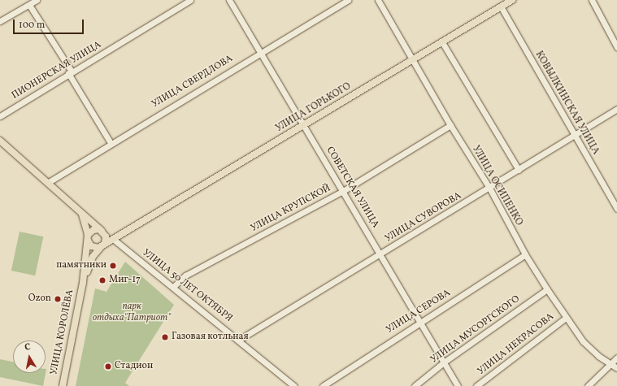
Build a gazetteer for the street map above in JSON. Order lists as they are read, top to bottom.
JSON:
{
  "streets": {
    "main road": ["УЛИЦА ГОРЬКОГО", "УЛИЦА КОРОЛЁВА"],
    "street": [
      "ПИОНЕРСКАЯ УЛИЦА",
      "УЛИЦА СВЕРДЛОВА",
      "КОВЫЛКИНСКАЯ УЛИЦА",
      "УЛИЦА ОСИПЕНКО",
      "СОВЕТСКАЯ УЛИЦА",
      "УЛИЦА КРУПСКОЙ",
      "УЛИЦА СУВОРОВА",
      "УЛИЦА 50 ЛЕТ ОКТЯБРЯ",
      "УЛИЦА СЕРОВА",
      "УЛИЦА МУСОРГСКОГО",
      "УЛИЦА НЕКРАСОВА"
    ]
  },
  "crossings": [
    ["УЛИЦА СВЕРДЛОВА", "СОВЕТСКАЯ УЛИЦА"],
    ["КОВЫЛКИНСКАЯ УЛИЦА", "УЛИЦА ГОРЬКОГО"],
    ["КОВЫЛКИНСКАЯ УЛИЦА", "УЛИЦА СУВОРОВА"],
    ["УЛИЦА ГОРЬКОГО", "УЛИЦА ОСИПЕНКО"],
    ["УЛИЦА ГОРЬКОГО", "СОВЕТСКАЯ УЛИЦА"],
    ["УЛИЦА ГОРЬКОГО", "УЛИЦА 50 ЛЕТ ОКТЯБРЯ"],
    ["УЛИЦА ГОРЬКОГО", "УЛИЦА КОРОЛЁВА"],
    ["УЛИЦА ОСИПЕНКО", "УЛИЦА КРУПСКОЙ"],
    ["УЛИЦА ОСИПЕНКО", "УЛИЦА СУВОРОВА"],
    ["УЛИЦА ОСИПЕНКО", "УЛИЦА СЕРОВА"],
    ["УЛИЦА ОСИПЕНКО", "УЛИЦА МУСОРГСКОГО"],
    ["УЛИЦА ОСИПЕНКО", "УЛИЦА НЕКРАСОВА"],
    ["СОВЕТСКАЯ УЛИЦА", "УЛИЦА КРУПСКОЙ"],
    ["СОВЕТСКАЯ УЛИЦА", "УЛИЦА СУВОРОВА"],
    ["СОВЕТСКАЯ УЛИЦА", "УЛИЦА СЕРОВА"],
    ["СОВЕТСКАЯ УЛИЦА", "УЛИЦА МУСОРГСКОГО"],
    ["УЛИЦА КРУПСКОЙ", "УЛИЦА 50 ЛЕТ ОКТЯБРЯ"],
    ["УЛИЦА СУВОРОВА", "УЛИЦА 50 ЛЕТ ОКТЯБРЯ"]
  ],
  "parks": ["парк отдыха\"Патриот\""],
  "places": [
    "памятники",
    "Миг-17",
    "Ozon",
    "Газовая котльная",
    "Стадион"
  ],
  "scale_bar": "100 m",
  "north": "top"
}
